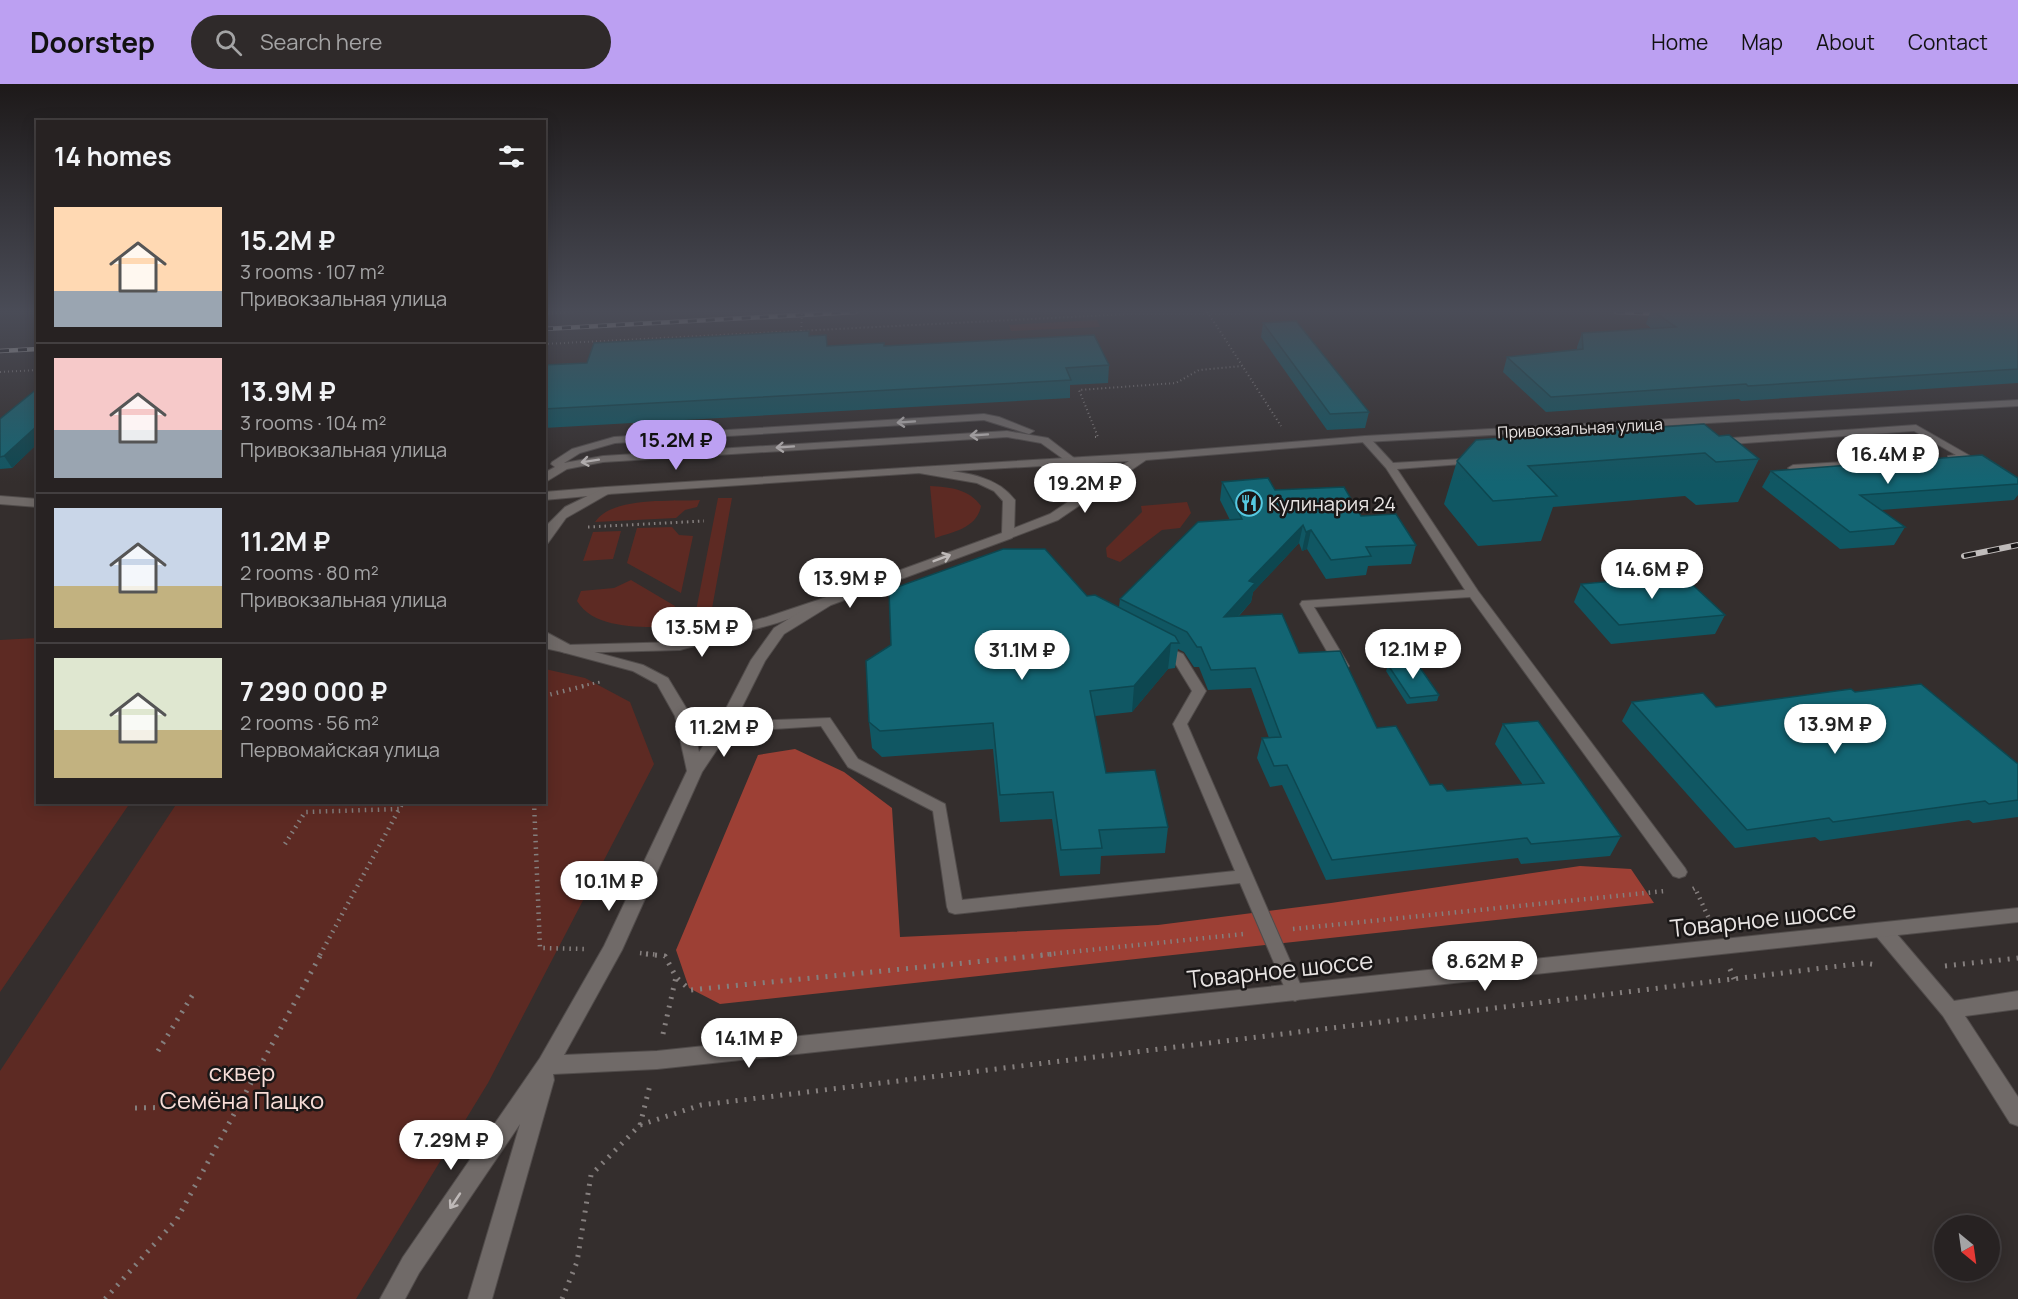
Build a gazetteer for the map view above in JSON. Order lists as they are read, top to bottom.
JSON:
{
  "streets": {
    "street": ["Привокзальная улица", "Товарное шоссе"]
  },
  "crossings": [
    ["Привокзальная улица", "Товарное шоссе"]
  ],
  "parks": ["сквер Семёна Пацко"],
  "places": {
    "restaurant": ["Кулинария 24"]
  },
  "north": "bottom right",
  "page": {
    "header": "Doorstep",
    "search": "Search here",
    "nav": [
      "Home",
      "Map",
      "About",
      "Contact"
    ],
    "heading": "14 homes",
    "list": [
      {
        "name": "15.2M ₽",
        "note": "3 rooms · 107 m² · Привокзальная улица"
      },
      {
        "name": "13.9M ₽",
        "note": "3 rooms · 104 m² · Привокзальная улица"
      },
      {
        "name": "11.2M ₽",
        "note": "2 rooms · 80 m² · Привокзальная улица"
      },
      {
        "name": "7 290 000 ₽",
        "note": "2 rooms · 56 m² · Первомайская улица"
      }
    ],
    "price": [
      "15.2M ₽",
      "16.4M ₽",
      "19.2M ₽",
      "14.6M ₽",
      "13.9M ₽",
      "13.5M ₽",
      "12.1M ₽",
      "31.1M ₽",
      "13.9M ₽",
      "11.2M ₽",
      "10.1M ₽",
      "8.62M ₽",
      "14.1M ₽",
      "7.29M ₽"
    ]
  }
}
